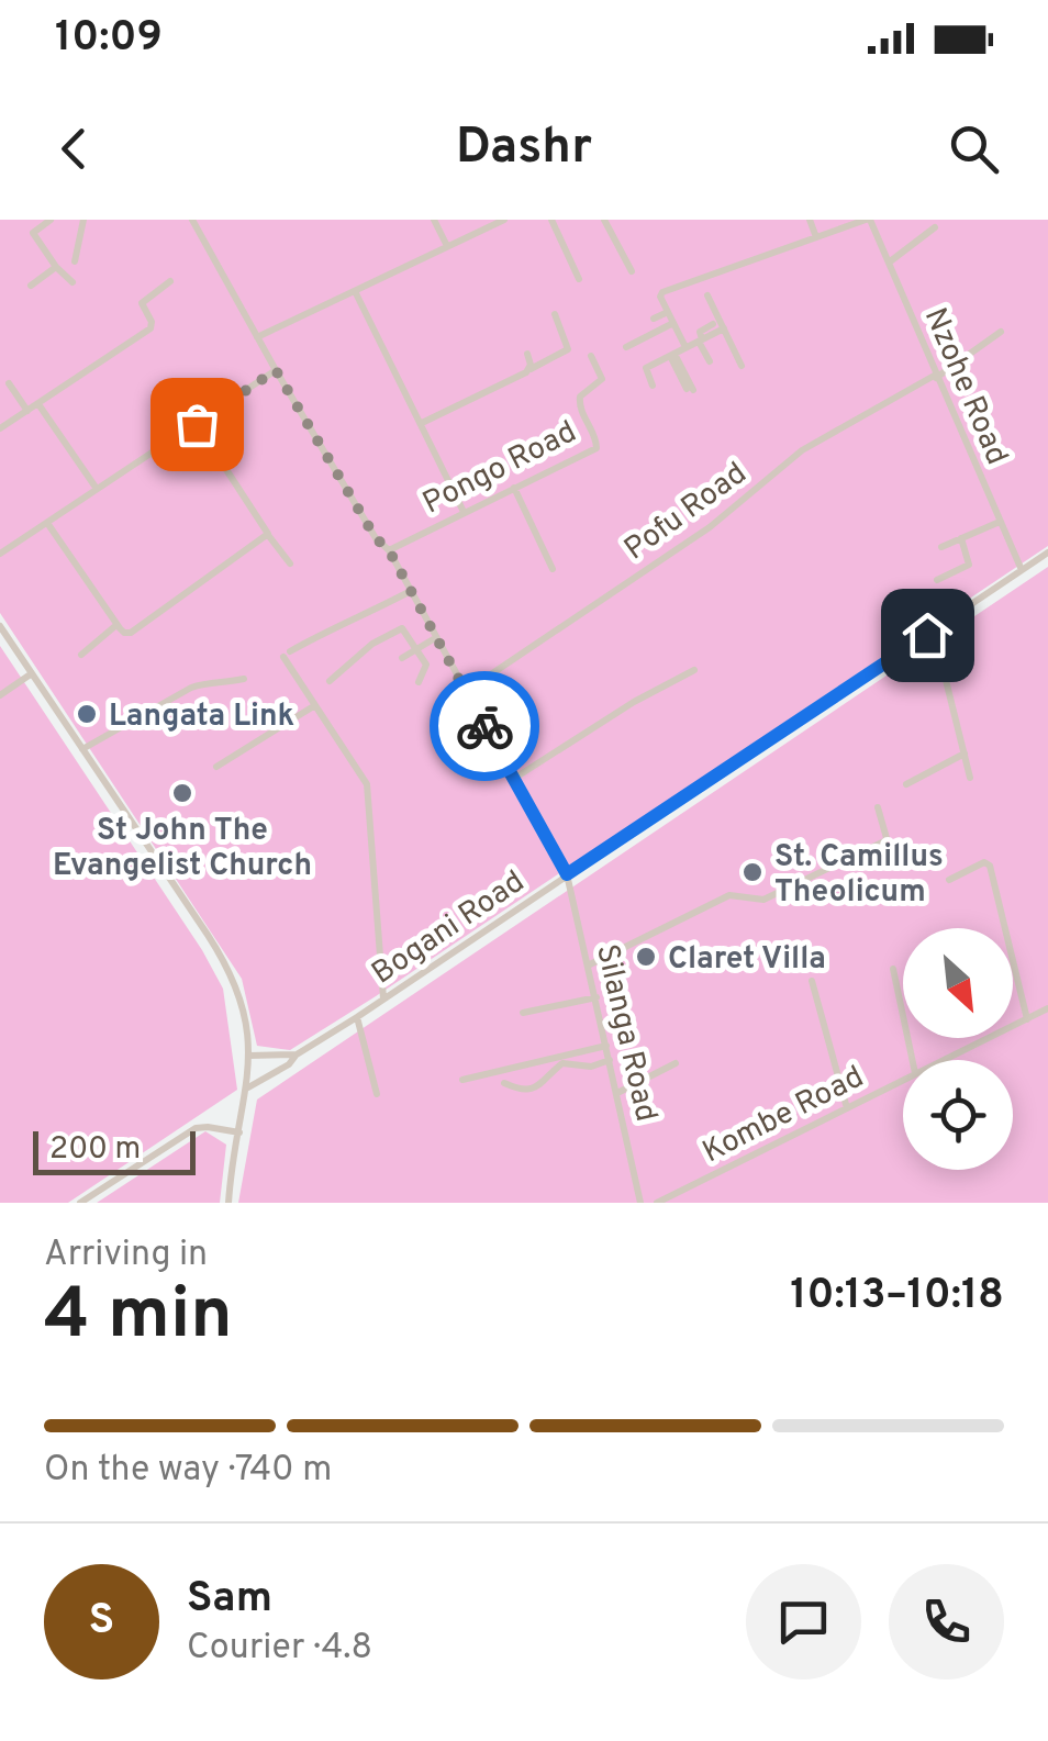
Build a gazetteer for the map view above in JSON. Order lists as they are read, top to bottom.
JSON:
{
  "streets": {
    "street": [
      "Nzohe Road",
      "Pongo Road",
      "Pofu Road",
      "Bogani Road",
      "Silanga Road",
      "Kombe Road"
    ]
  },
  "crossings": [
    ["Nzohe Road", "Pofu Road"],
    ["Nzohe Road", "Bogani Road"],
    ["Pongo Road", "Silanga Road"],
    ["Pofu Road", "Silanga Road"],
    ["Bogani Road", "Silanga Road"]
  ],
  "places": [
    "Langata Link",
    "St John The Evangelist Church",
    "St. Camillus Theolicum",
    "Claret Villa"
  ],
  "scale_bar": "200 m",
  "north": "bottom right",
  "page": {
    "status": "10:09",
    "header": "Dashr",
    "scale": "200 m",
    "heading": ["4 min", "Arriving in", "10:13–10:18"],
    "panel": ["Sam", "Courier · 4.8"],
    "bar": "On the way · 740 m",
    "round": "S"
  }
}
